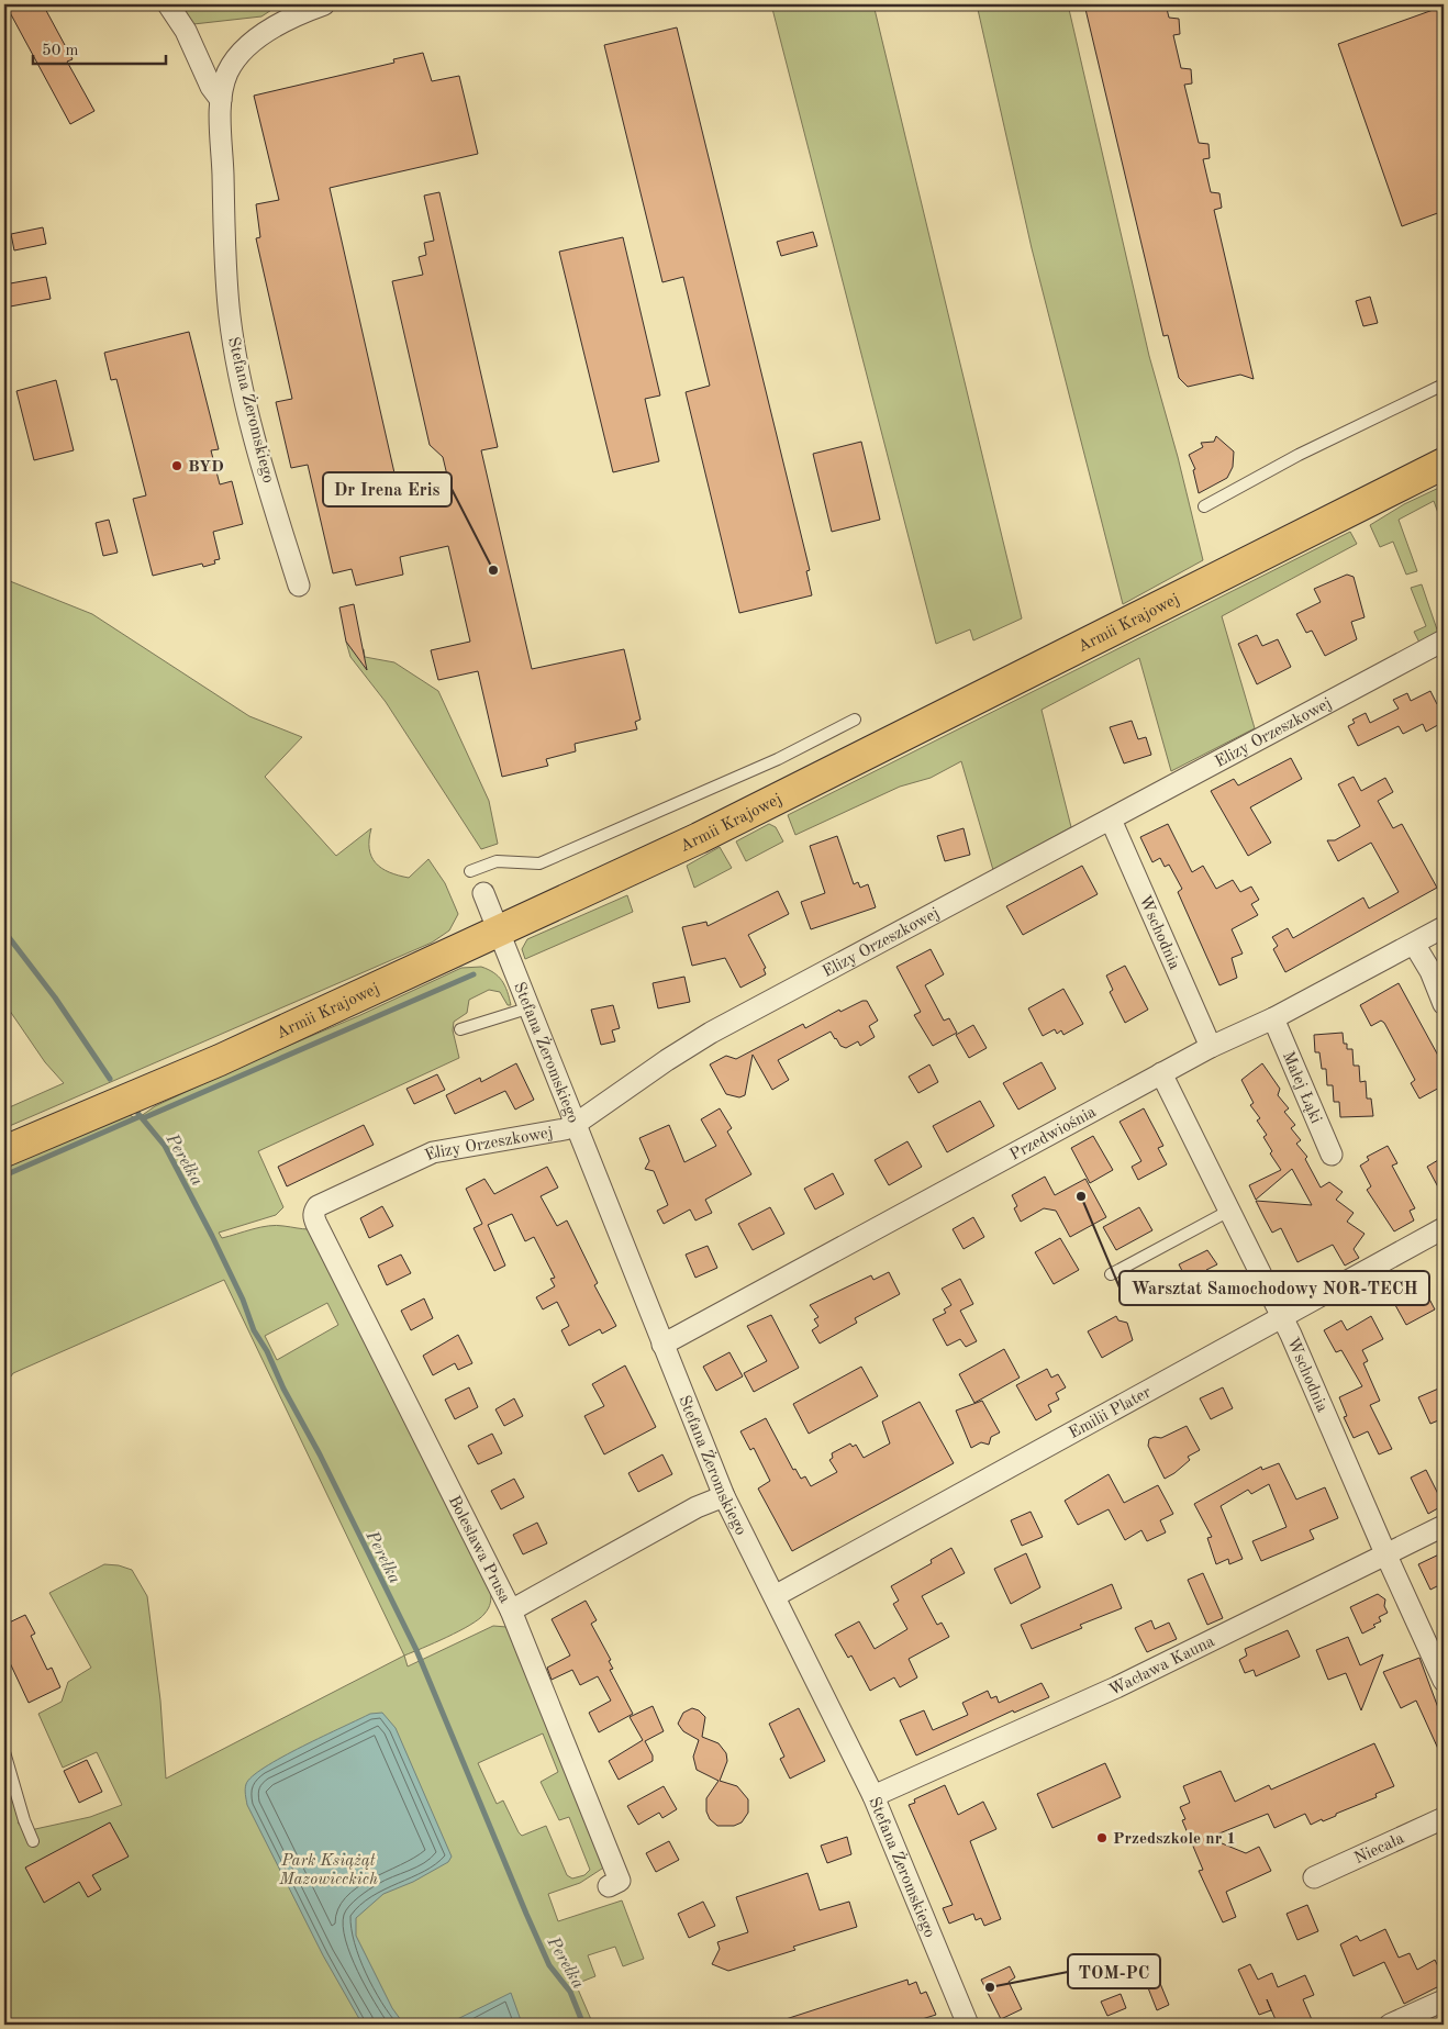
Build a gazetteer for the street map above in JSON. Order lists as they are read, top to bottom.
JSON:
{
  "streets": {
    "main road": ["Armii Krajowej"],
    "street": [
      "Stefana Żeromskiego",
      "Elizy Orzeszkowej",
      "Wschodnia",
      "Małej Łąki",
      "Przedwiośnia",
      "Emilii Plater",
      "Bolesława Prusa",
      "Wacława Kauna",
      "Niecała"
    ]
  },
  "crossings": [
    ["Stefana Żeromskiego", "Armii Krajowej"],
    ["Stefana Żeromskiego", "Elizy Orzeszkowej"],
    ["Stefana Żeromskiego", "Przedwiośnia"],
    ["Stefana Żeromskiego", "Emilii Plater"],
    ["Stefana Żeromskiego", "Wacława Kauna"],
    ["Elizy Orzeszkowej", "Wschodnia"],
    ["Elizy Orzeszkowej", "Bolesława Prusa"],
    ["Wschodnia", "Przedwiośnia"],
    ["Wschodnia", "Emilii Plater"],
    ["Wschodnia", "Wacława Kauna"],
    ["Małej Łąki", "Przedwiośnia"]
  ],
  "water": ["Perełka"],
  "parks": ["Park Książąt Mazowieckich"],
  "places": [
    "BYD",
    "Dr Irena Eris",
    "Warsztat Samochodowy NOR-TECH",
    "Przedszkole nr 1",
    "TOM-PC"
  ],
  "scale_bar": "50 m"
}
